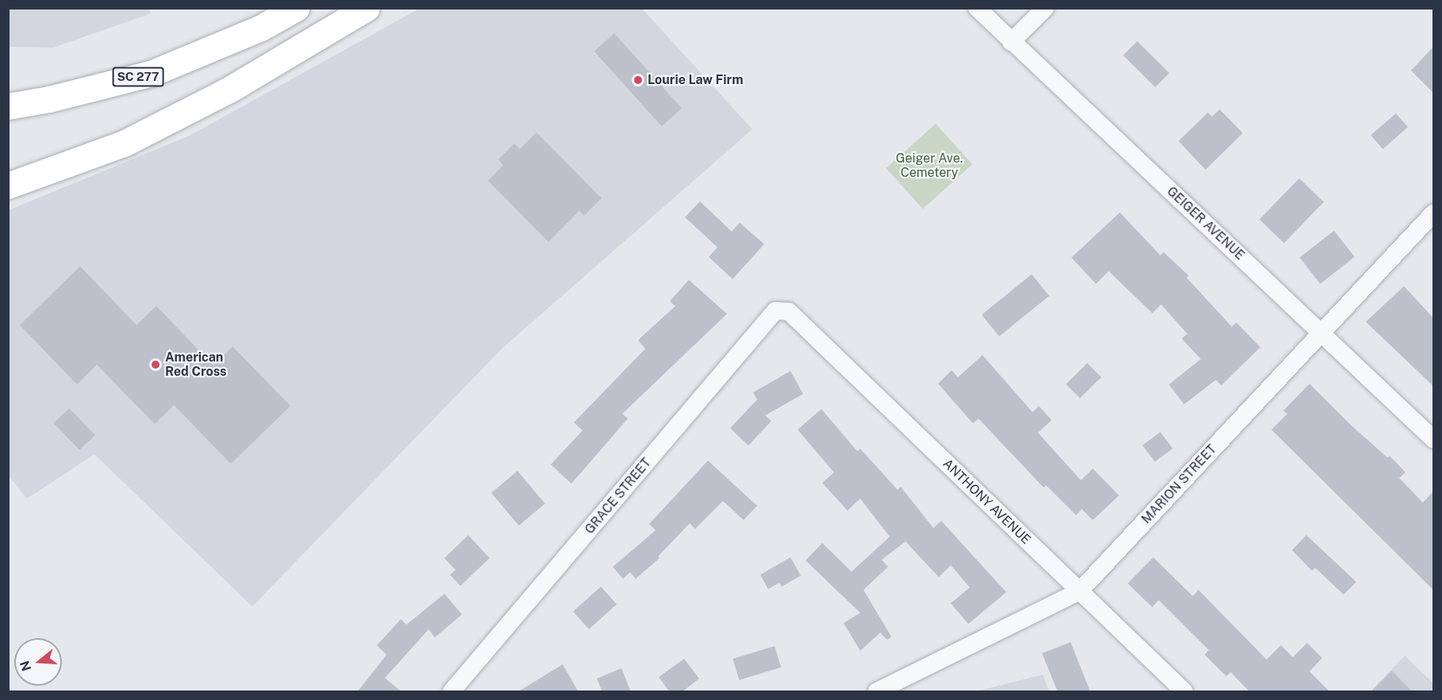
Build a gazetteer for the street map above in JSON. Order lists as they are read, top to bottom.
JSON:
{
  "streets": {
    "highway": ["SC 277"],
    "street": [
      "GEIGER AVENUE",
      "MARION STREET",
      "GRACE STREET",
      "ANTHONY AVENUE"
    ]
  },
  "crossings": [
    ["GEIGER AVENUE", "MARION STREET"],
    ["MARION STREET", "ANTHONY AVENUE"],
    ["GRACE STREET", "ANTHONY AVENUE"]
  ],
  "parks": ["Geiger Ave. Cemetery"],
  "places": ["Lourie Law Firm", "American Red Cross"],
  "north": "left"
}
